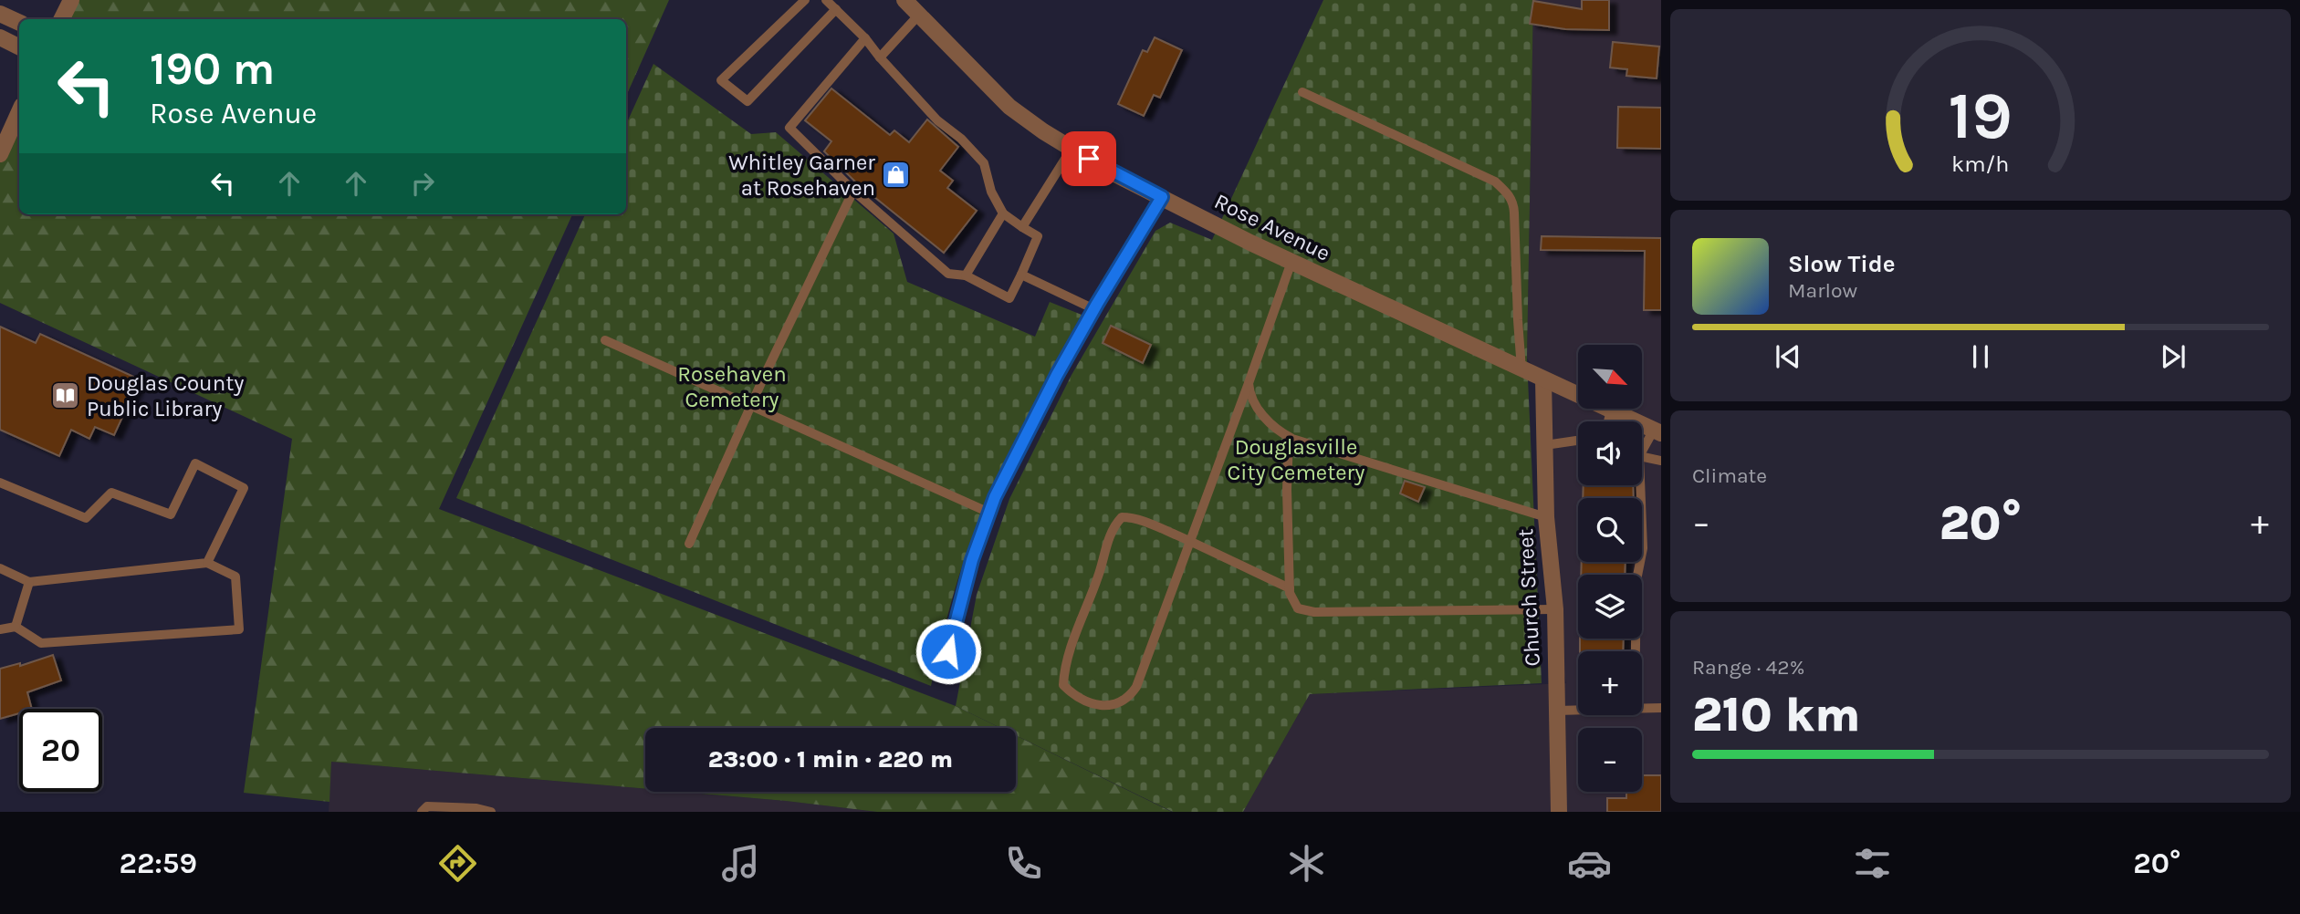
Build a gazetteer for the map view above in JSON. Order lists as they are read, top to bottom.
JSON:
{
  "streets": {
    "street": ["Rose Avenue", "Church Street"]
  },
  "crossings": [
    ["Rose Avenue", "Church Street"]
  ],
  "parks": ["Rosehaven Cemetery", "Douglasville City Cemetery"],
  "places": {
    "shop": ["Whitley Garner at Rosehaven"],
    "library": ["Douglas County Public Library"]
  },
  "north": "bottom right",
  "page": {
    "turn": ["190 m", "Rose Avenue"],
    "song": ["Slow Tide", "Marlow"],
    "map_buttons": ["+", "−"],
    "tile": [
      "Climate",
      ["Range · 42%", "210 km"]
    ],
    "heat": ["−", "20°", "+"],
    "limit": "20",
    "trip": "23:00 · 1 min · 220 m",
    "tabs": ["22:59", "20°"],
    "gauge": ["19", "km/h"]
  }
}
